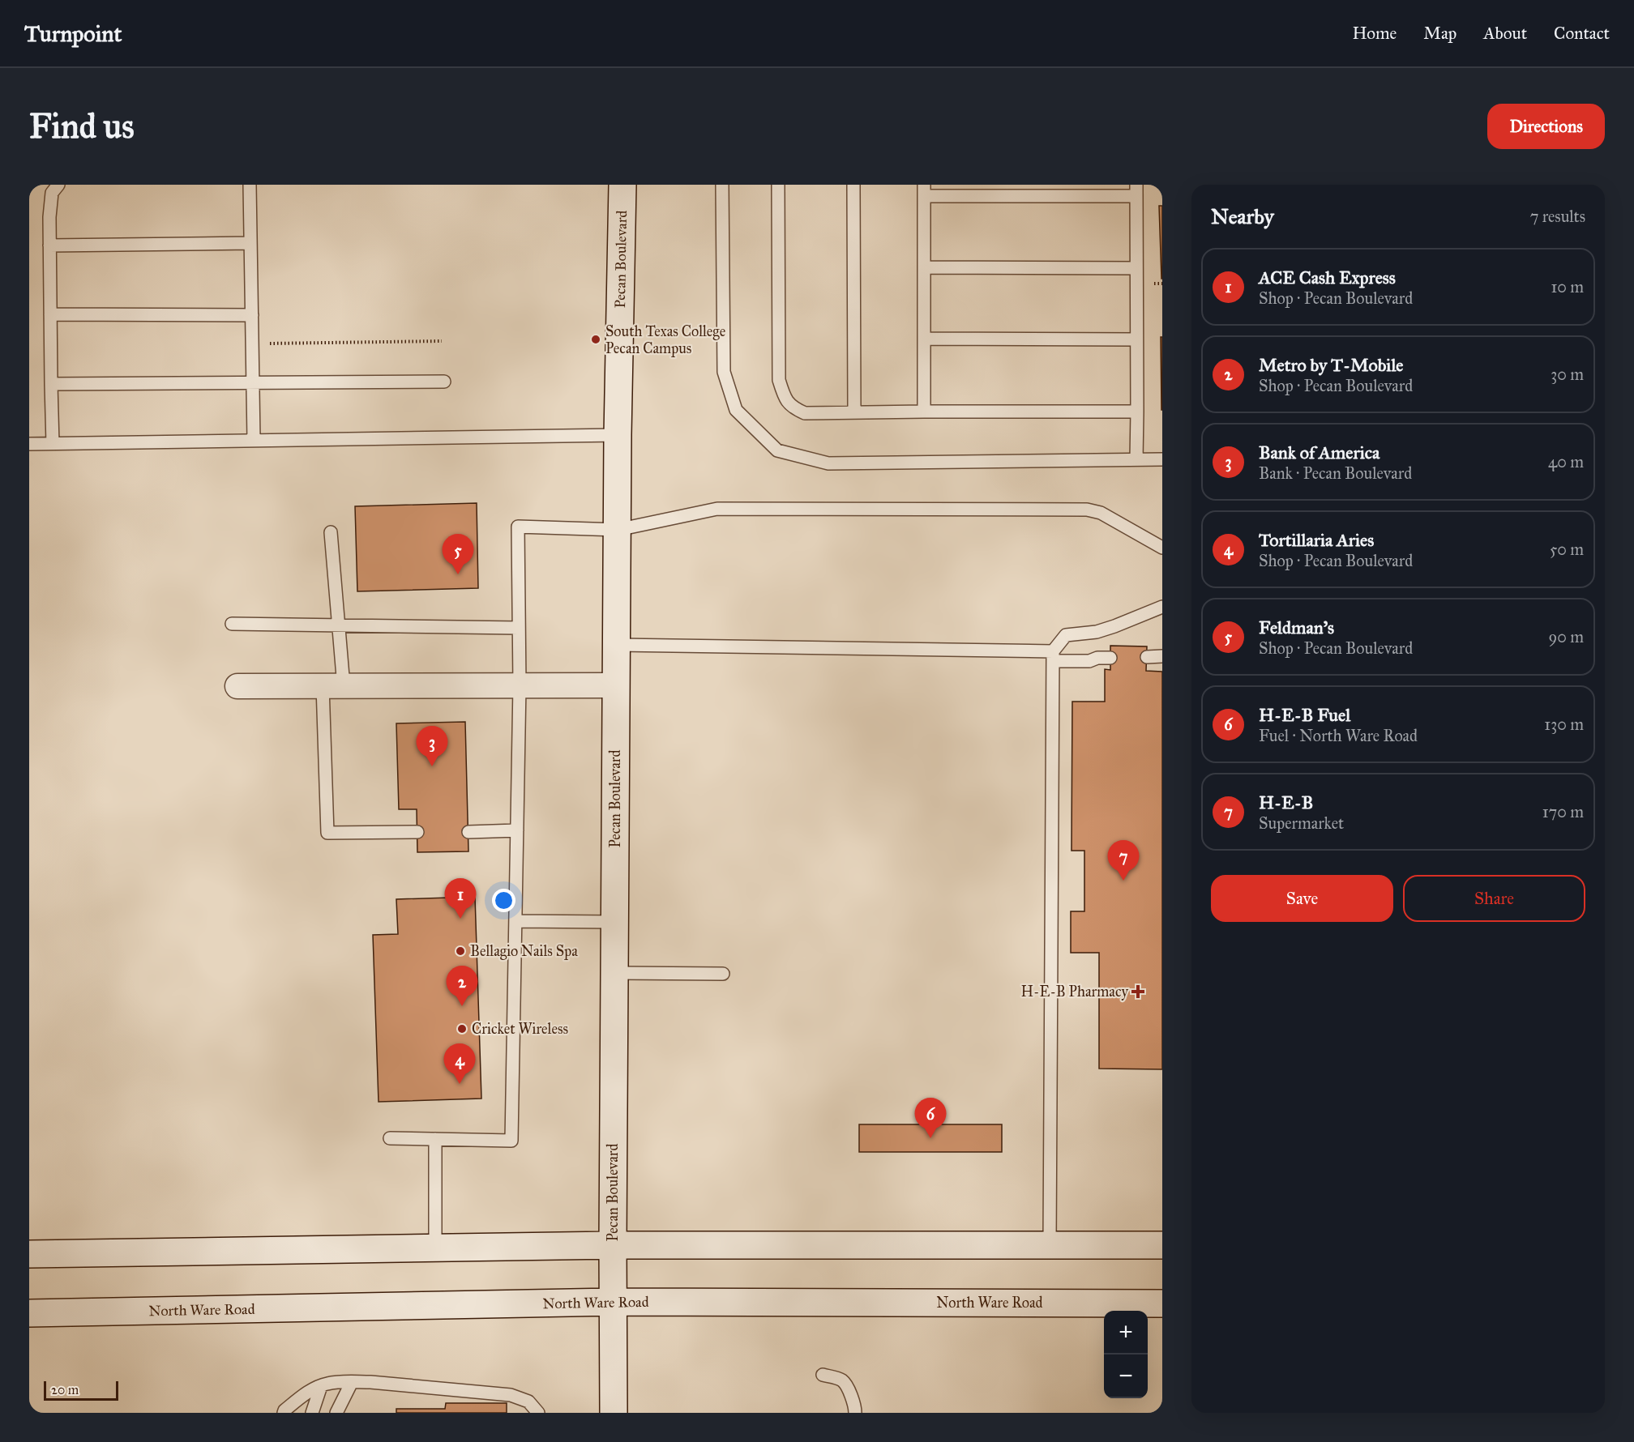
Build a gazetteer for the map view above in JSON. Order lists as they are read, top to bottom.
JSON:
{
  "streets": {
    "main road": ["Pecan Boulevard", "North Ware Road"]
  },
  "crossings": [
    ["Pecan Boulevard", "North Ware Road"]
  ],
  "places": {
    "other": ["South Texas College Pecan Campus", "Bellagio Nails Spa", "Cricket Wireless"],
    "health": ["H-E-B Pharmacy"]
  },
  "scale_bar": "20 m",
  "page": {
    "header": "Turnpoint",
    "nav": [
      "Home",
      "Map",
      "About",
      "Contact"
    ],
    "buttons": [
      "Directions",
      ["Save", "Share"]
    ],
    "title": "Find us",
    "heading": ["Nearby", "7 results"],
    "list": [
      {
        "mark": "1",
        "name": "ACE Cash Express",
        "note": "Shop · Pecan Boulevard",
        "value": "10 m"
      },
      {
        "mark": "2",
        "name": "Metro by T-Mobile",
        "note": "Shop · Pecan Boulevard",
        "value": "30 m"
      },
      {
        "mark": "3",
        "name": "Bank of America",
        "note": "Bank · Pecan Boulevard",
        "value": "40 m"
      },
      {
        "mark": "4",
        "name": "Tortillaria Aries",
        "note": "Shop · Pecan Boulevard",
        "value": "50 m"
      },
      {
        "mark": "5",
        "name": "Feldman's",
        "note": "Shop · Pecan Boulevard",
        "value": "90 m"
      },
      {
        "mark": "6",
        "name": "H-E-B Fuel",
        "note": "Fuel · North Ware Road",
        "value": "130 m"
      },
      {
        "mark": "7",
        "name": "H-E-B",
        "note": "Supermarket",
        "value": "170 m"
      }
    ],
    "pins": [
      "5",
      "3",
      "7",
      "1",
      "2",
      "4",
      "6"
    ],
    "map_buttons": ["+", "−"],
    "scale": "20 m"
  }
}
